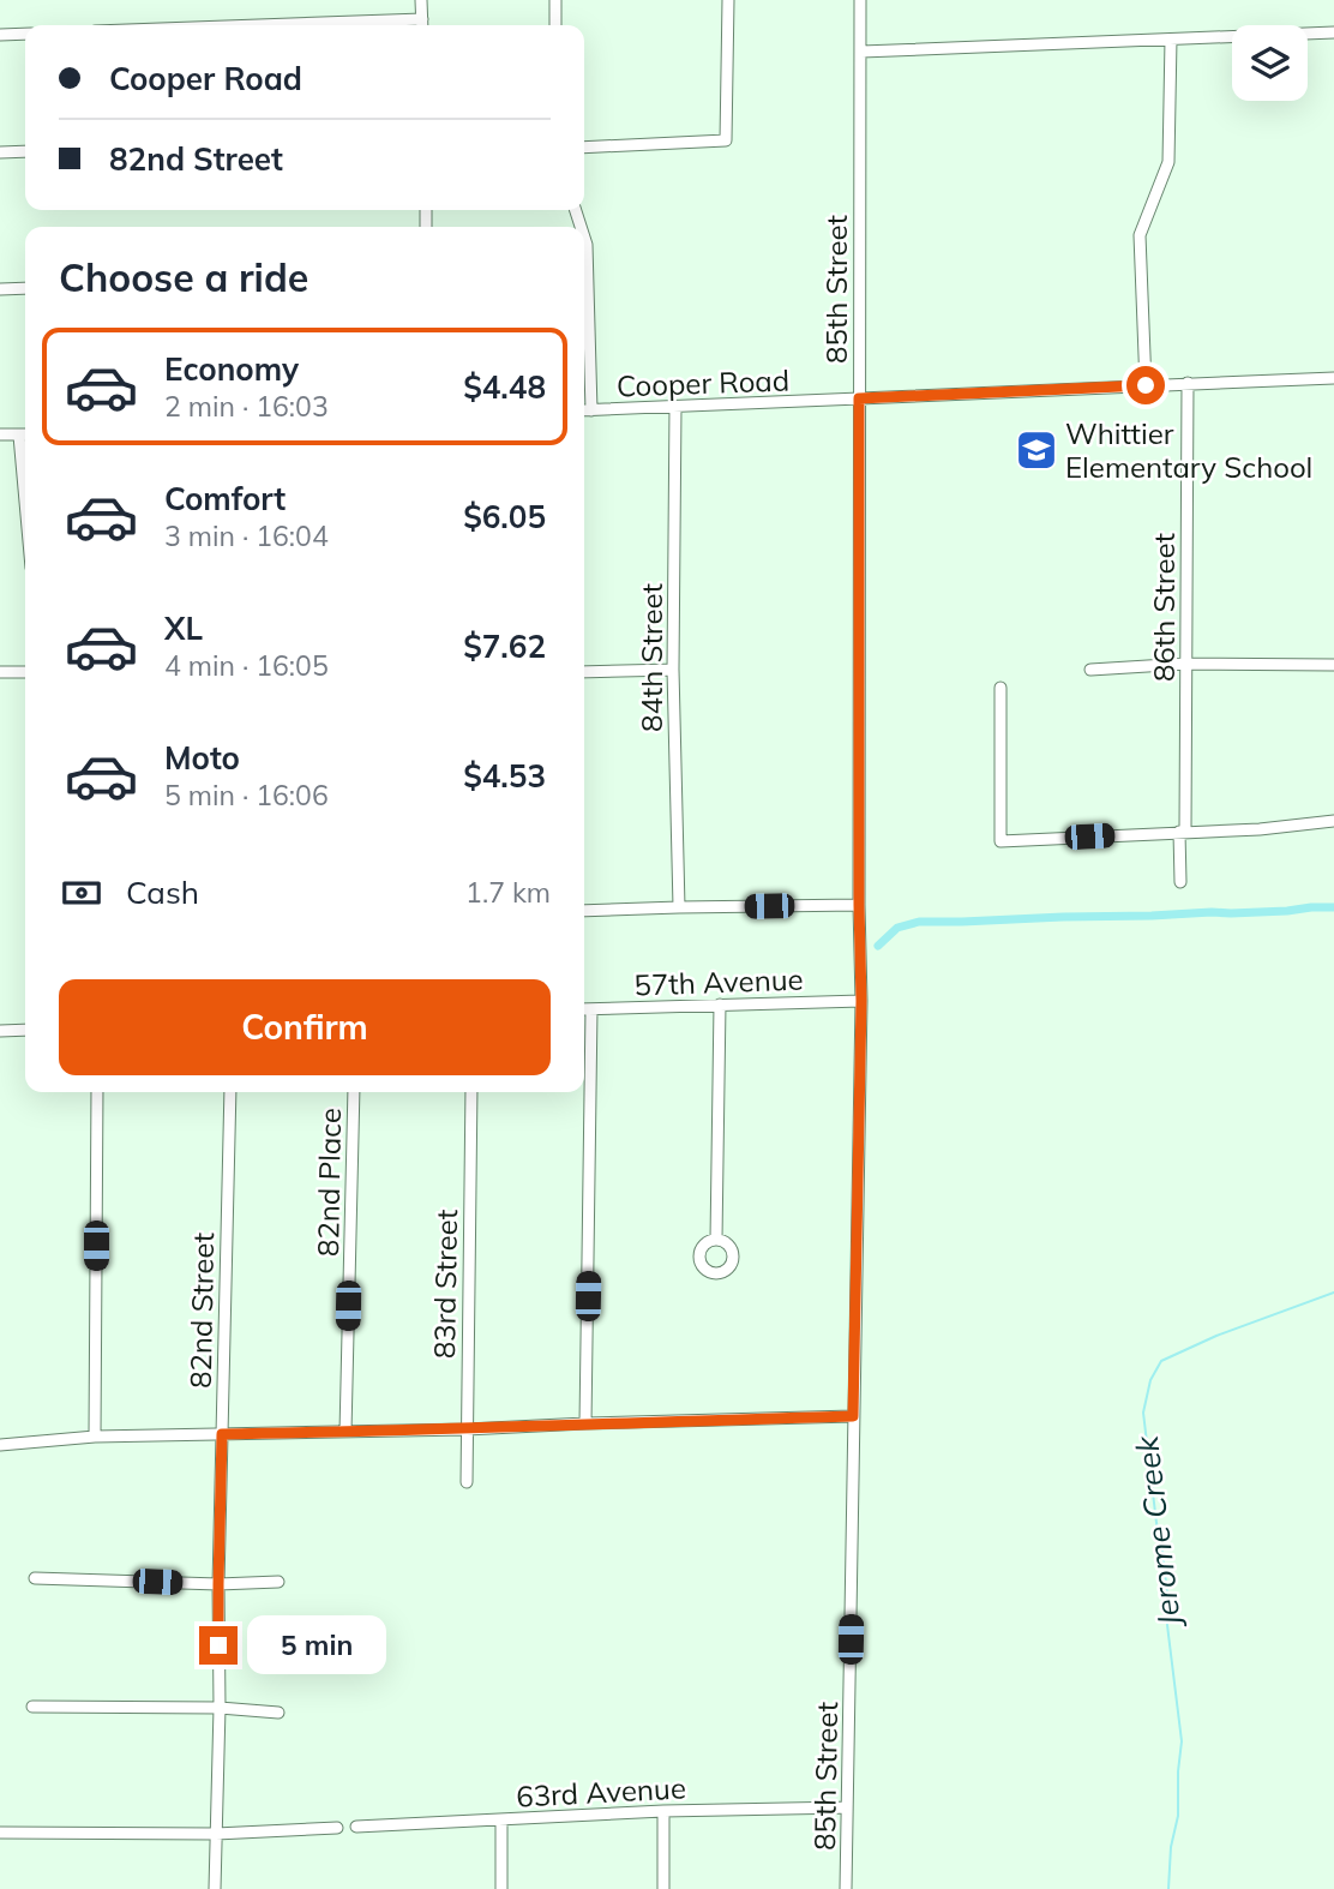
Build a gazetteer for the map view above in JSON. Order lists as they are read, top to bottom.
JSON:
{
  "streets": {
    "street": [
      "85th Street",
      "Cooper Road",
      "86th Street",
      "84th Street",
      "57th Avenue",
      "82nd Place",
      "83rd Street",
      "82nd Street",
      "63rd Avenue"
    ]
  },
  "crossings": [
    ["85th Street", "Cooper Road"],
    ["85th Street", "57th Avenue"],
    ["85th Street", "63rd Avenue"],
    ["Cooper Road", "86th Street"],
    ["Cooper Road", "84th Street"]
  ],
  "water": ["Jerome Creek"],
  "places": {
    "school or university": ["Whittier Elementary School"]
  },
  "page": {
    "banner": ["Cooper Road", "82nd Street"],
    "heading": "Choose a ride",
    "list": [
      {
        "name": "Economy",
        "note": "2 min · 16:03",
        "value": "$4.48"
      },
      {
        "name": "Comfort",
        "note": "3 min · 16:04",
        "value": "$6.05"
      },
      {
        "name": "XL",
        "note": "4 min · 16:05",
        "value": "$7.62"
      },
      {
        "name": "Moto",
        "note": "5 min · 16:06",
        "value": "$4.53"
      }
    ],
    "pay": ["Cash", "1.7 km"],
    "buttons": "Confirm",
    "bubble": "5 min"
  }
}
